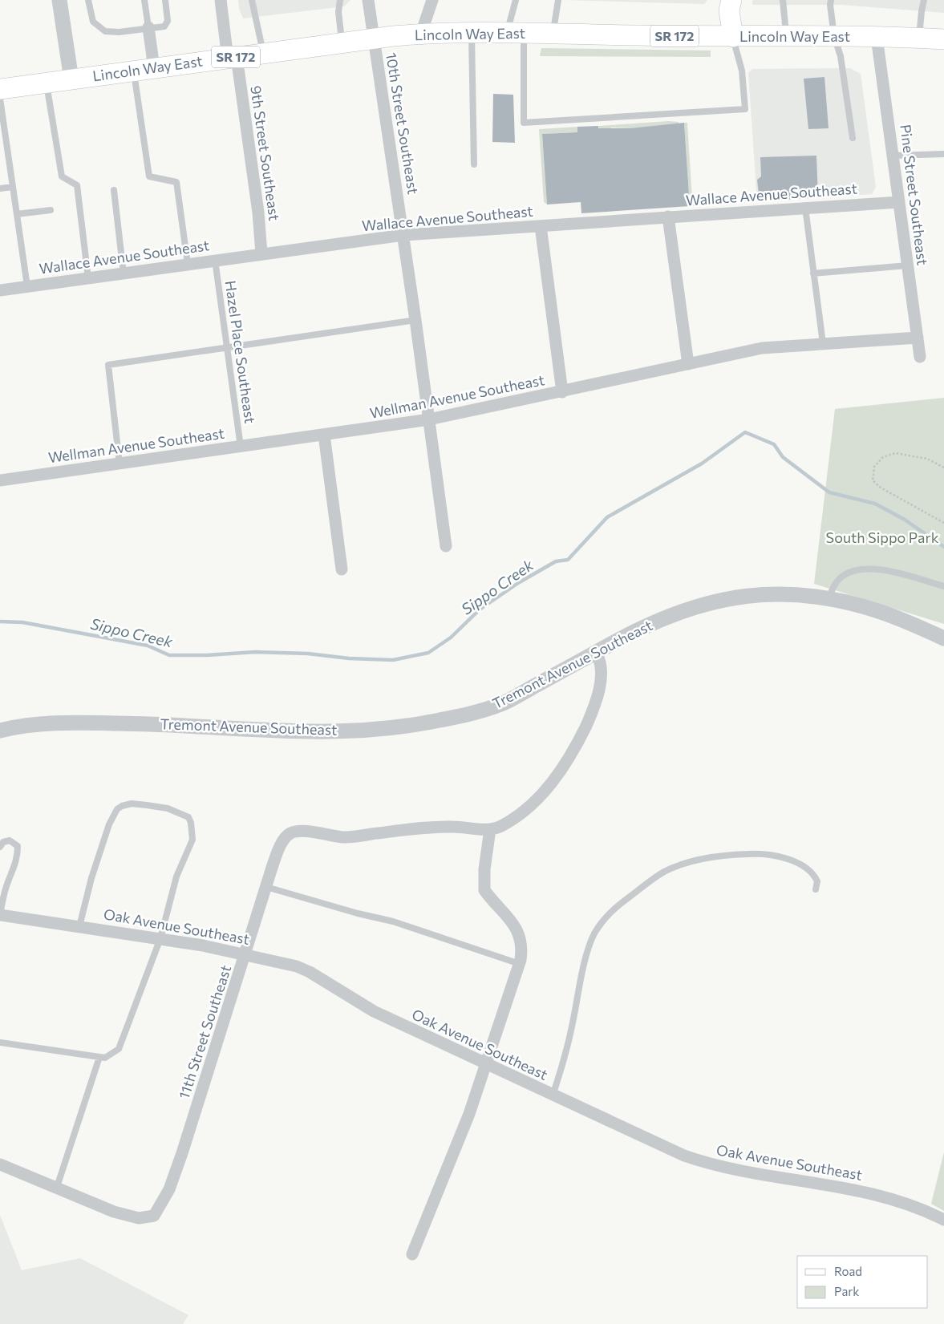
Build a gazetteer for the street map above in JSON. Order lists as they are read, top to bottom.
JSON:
{
  "streets": {
    "main road": ["Lincoln Way East", "SR 172"],
    "street": [
      "10th Street Southeast",
      "9th Street Southeast",
      "Wallace Avenue Southeast",
      "Pine Street Southeast",
      "Wellman Avenue Southeast",
      "Tremont Avenue Southeast",
      "Oak Avenue Southeast",
      "11th Street Southeast"
    ],
    "lane": ["Hazel Place Southeast"]
  },
  "crossings": [
    ["Lincoln Way East", "10th Street Southeast"],
    ["Lincoln Way East", "9th Street Southeast"],
    ["Lincoln Way East", "Pine Street Southeast"],
    ["10th Street Southeast", "Wallace Avenue Southeast"],
    ["10th Street Southeast", "Wellman Avenue Southeast"],
    ["9th Street Southeast", "Wallace Avenue Southeast"],
    ["Wallace Avenue Southeast", "Pine Street Southeast"],
    ["Wallace Avenue Southeast", "Hazel Place Southeast"],
    ["Pine Street Southeast", "Wellman Avenue Southeast"],
    ["Hazel Place Southeast", "Wellman Avenue Southeast"],
    ["Oak Avenue Southeast", "11th Street Southeast"]
  ],
  "water": ["Sippo Creek"],
  "parks": ["South Sippo Park"],
  "legend": ["Road", "Park"]
}
